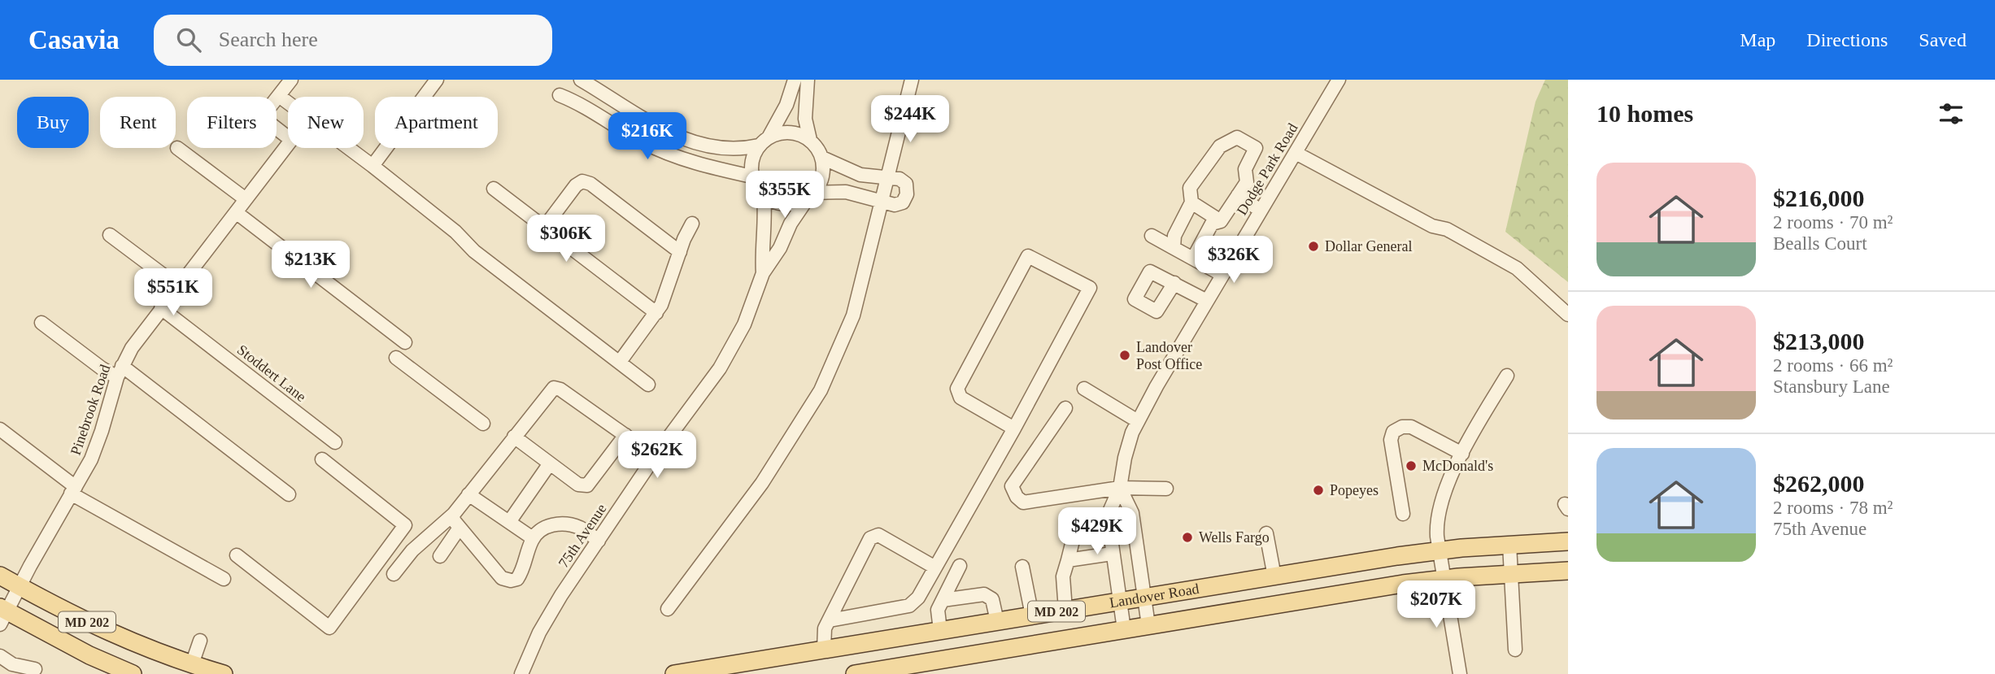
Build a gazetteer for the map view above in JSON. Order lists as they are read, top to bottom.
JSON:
{
  "streets": {
    "main road": ["Landover Road", "MD 202"],
    "street": [
      "Dodge Park Road",
      "Stoddert Lane",
      "Pinebrook Road",
      "75th Avenue"
    ]
  },
  "crossings": [
    ["Dodge Park Road", "Landover Road"],
    ["Stoddert Lane", "Pinebrook Road"],
    ["Pinebrook Road", "MD 202"]
  ],
  "places": [
    "Dollar General",
    "Landover Post Office",
    "McDonald's",
    "Popeyes",
    "Wells Fargo"
  ],
  "page": {
    "header": "Casavia",
    "search": "Search here",
    "nav": ["Map", "Directions", "Saved"],
    "heading": "10 homes",
    "price": [
      "$244K",
      "$216K",
      "$355K",
      "$306K",
      "$326K",
      "$213K",
      "$551K",
      "$262K",
      "$429K",
      "$207K"
    ],
    "chip": [
      "Buy",
      "Rent",
      "Filters",
      "New",
      "Apartment"
    ],
    "list": [
      {
        "name": "$216,000",
        "note": "2 rooms · 70 m² · Bealls Court"
      },
      {
        "name": "$213,000",
        "note": "2 rooms · 66 m² · Stansbury Lane"
      },
      {
        "name": "$262,000",
        "note": "2 rooms · 78 m² · 75th Avenue"
      }
    ]
  }
}
